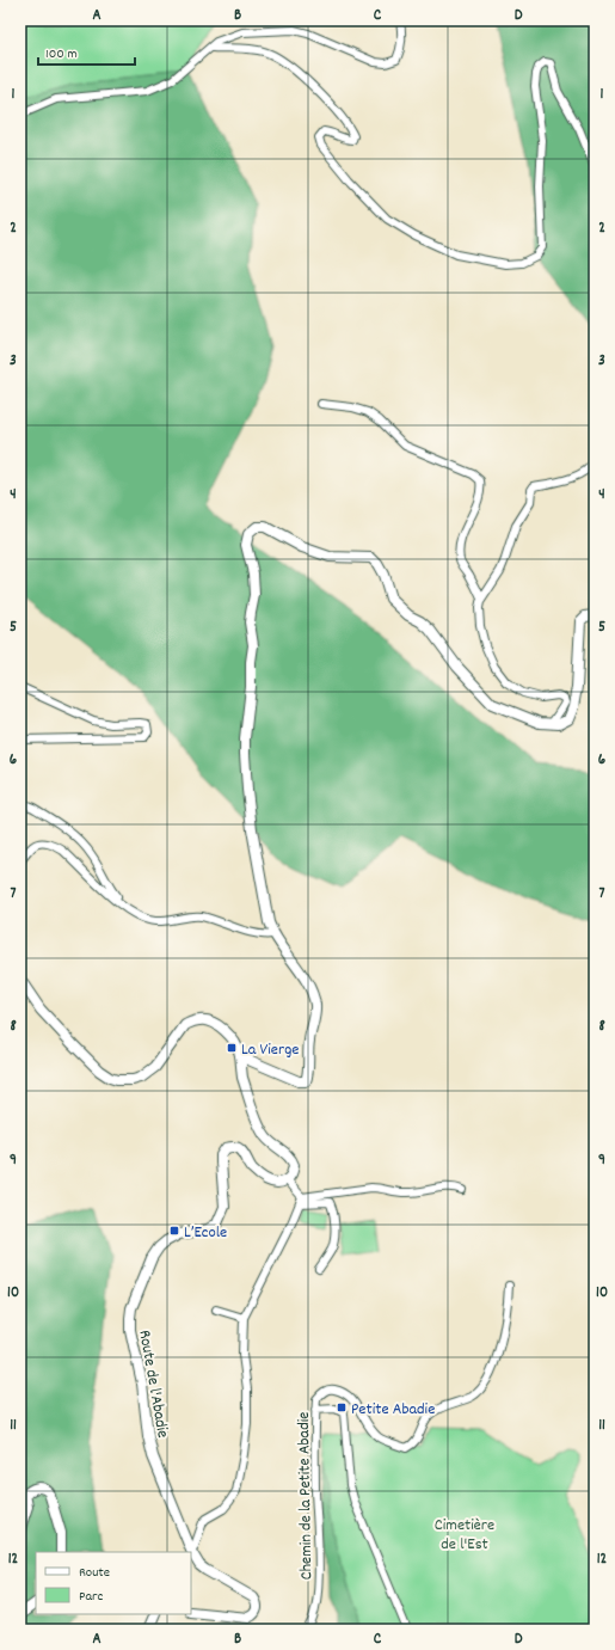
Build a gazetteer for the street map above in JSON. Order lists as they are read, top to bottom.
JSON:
{
  "streets": {
    "street": ["Route de l'Abadie", "Chemin de la Petite Abadie"]
  },
  "parks": ["Cimetière de l'Est"],
  "places": {
    "transit": ["La Vierge", "L’Ecole", "Petite Abadie"]
  },
  "legend": ["Route", "Parc"],
  "scale_bar": "100 m",
  "grid": {
    "columns": [
      "A",
      "B",
      "C",
      "D"
    ],
    "rows": [
      "1",
      "2",
      "3",
      "4",
      "5",
      "6",
      "7",
      "8",
      "9",
      "10",
      "11",
      "12"
    ]
  }
}
